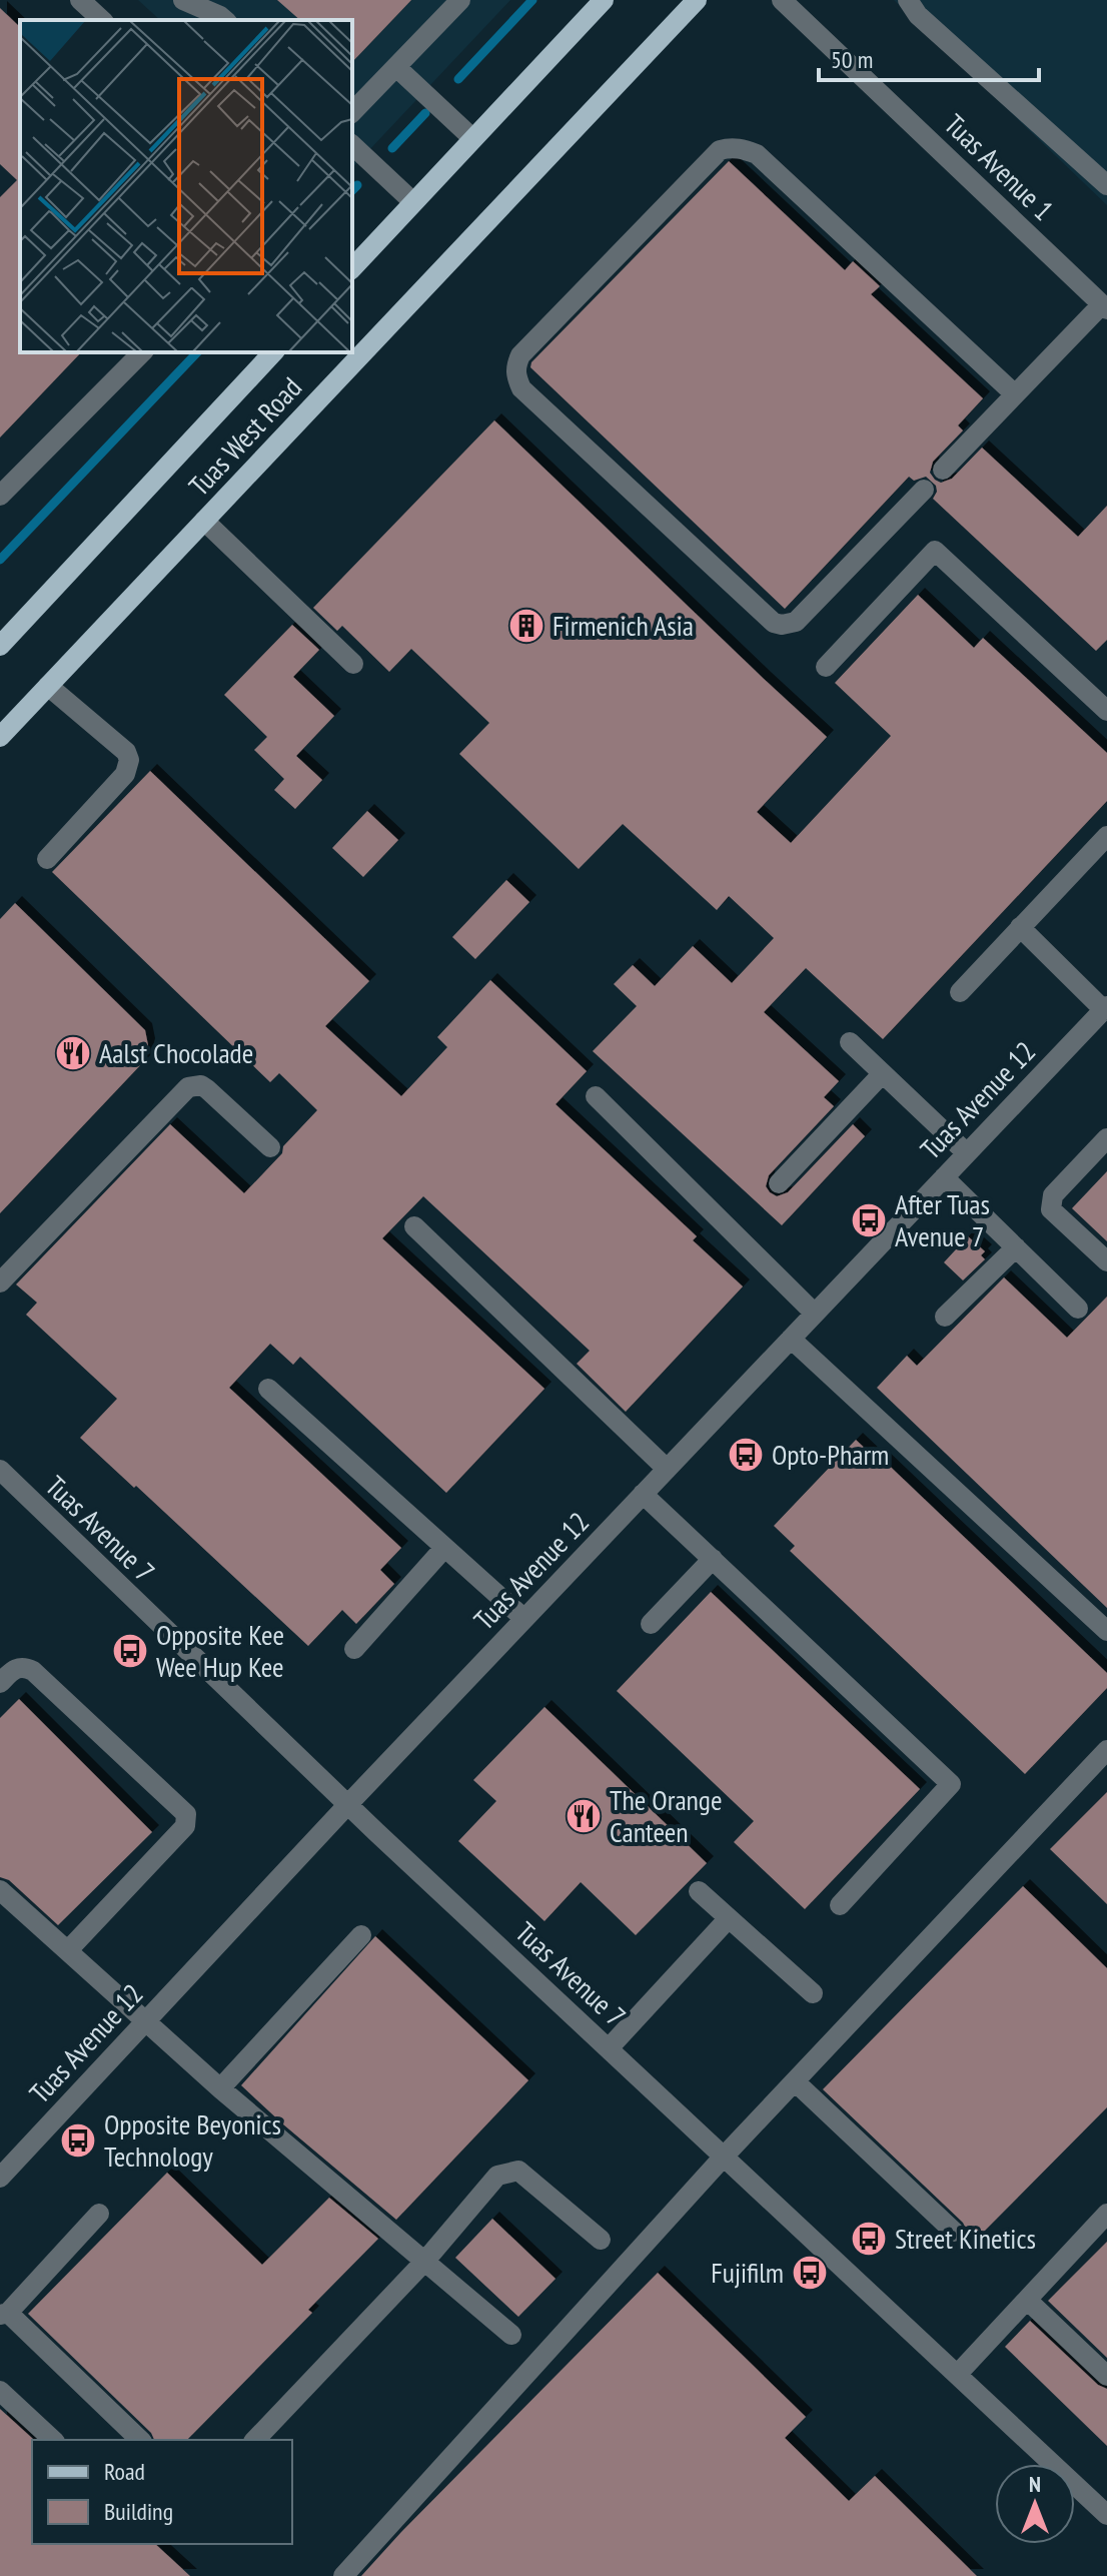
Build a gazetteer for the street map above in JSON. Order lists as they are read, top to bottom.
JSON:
{
  "streets": {
    "main road": ["Tuas West Road"],
    "street": ["Tuas Avenue 1", "Tuas Avenue 12", "Tuas Avenue 7"]
  },
  "crossings": [
    ["Tuas Avenue 12", "Tuas Avenue 7"]
  ],
  "places": {
    "building": ["Firmenich Asia"],
    "restaurant": ["Aalst Chocolade", "The Orange Canteen"],
    "bus stop": [
      "After Tuas Avenue 7",
      "Opto-Pharm",
      "Opposite Kee Wee Hup Kee",
      "Opposite Beyonics Technology",
      "Street Kinetics",
      "Fujifilm"
    ]
  },
  "legend": ["Road", "Building"],
  "scale_bar": "50 m",
  "north": "top"
}
